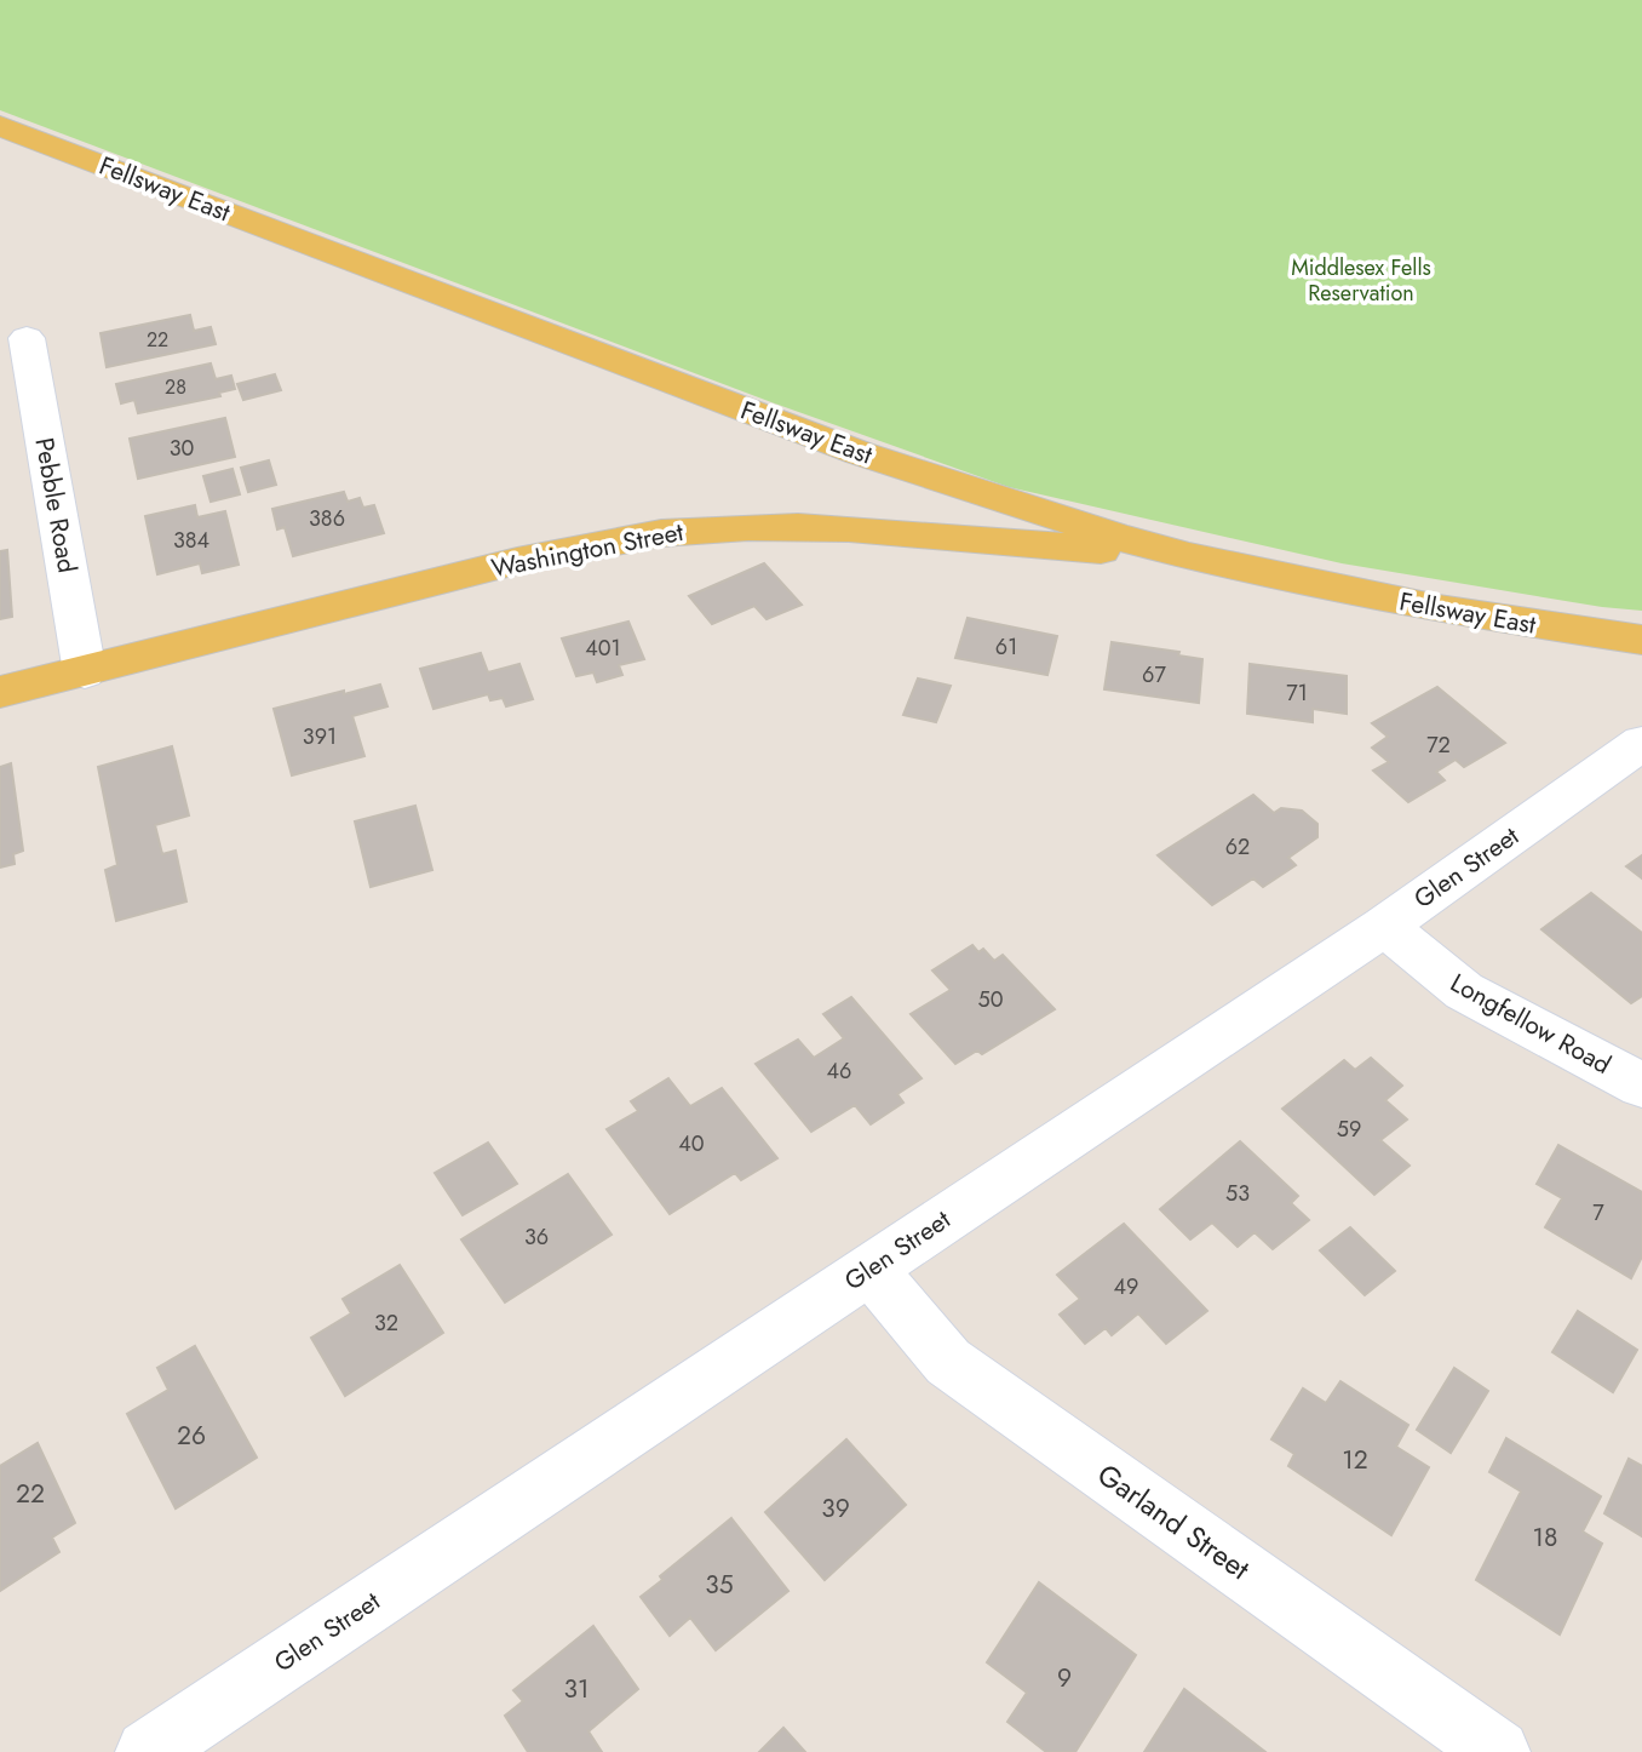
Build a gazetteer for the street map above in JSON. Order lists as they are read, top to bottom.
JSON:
{
  "streets": {
    "main road": ["Fellsway East", "Washington Street"],
    "street": [
      "Pebble Road",
      "Glen Street",
      "Longfellow Road",
      "Garland Street"
    ]
  },
  "crossings": [
    ["Fellsway East", "Washington Street"],
    ["Pebble Road", "Washington Street"],
    ["Glen Street", "Longfellow Road"],
    ["Glen Street", "Garland Street"]
  ],
  "parks": ["Middlesex Fells Reservation"],
  "house_numbers": [
    "22",
    "28",
    "30",
    "386",
    "384",
    "61",
    "401",
    "67",
    "71",
    "391",
    "72",
    "62",
    "50",
    "46",
    "59",
    "40",
    "53",
    "7",
    "36",
    "49",
    "32",
    "26",
    "12",
    "22",
    "39",
    "18",
    "35",
    "9",
    "31"
  ]
}
